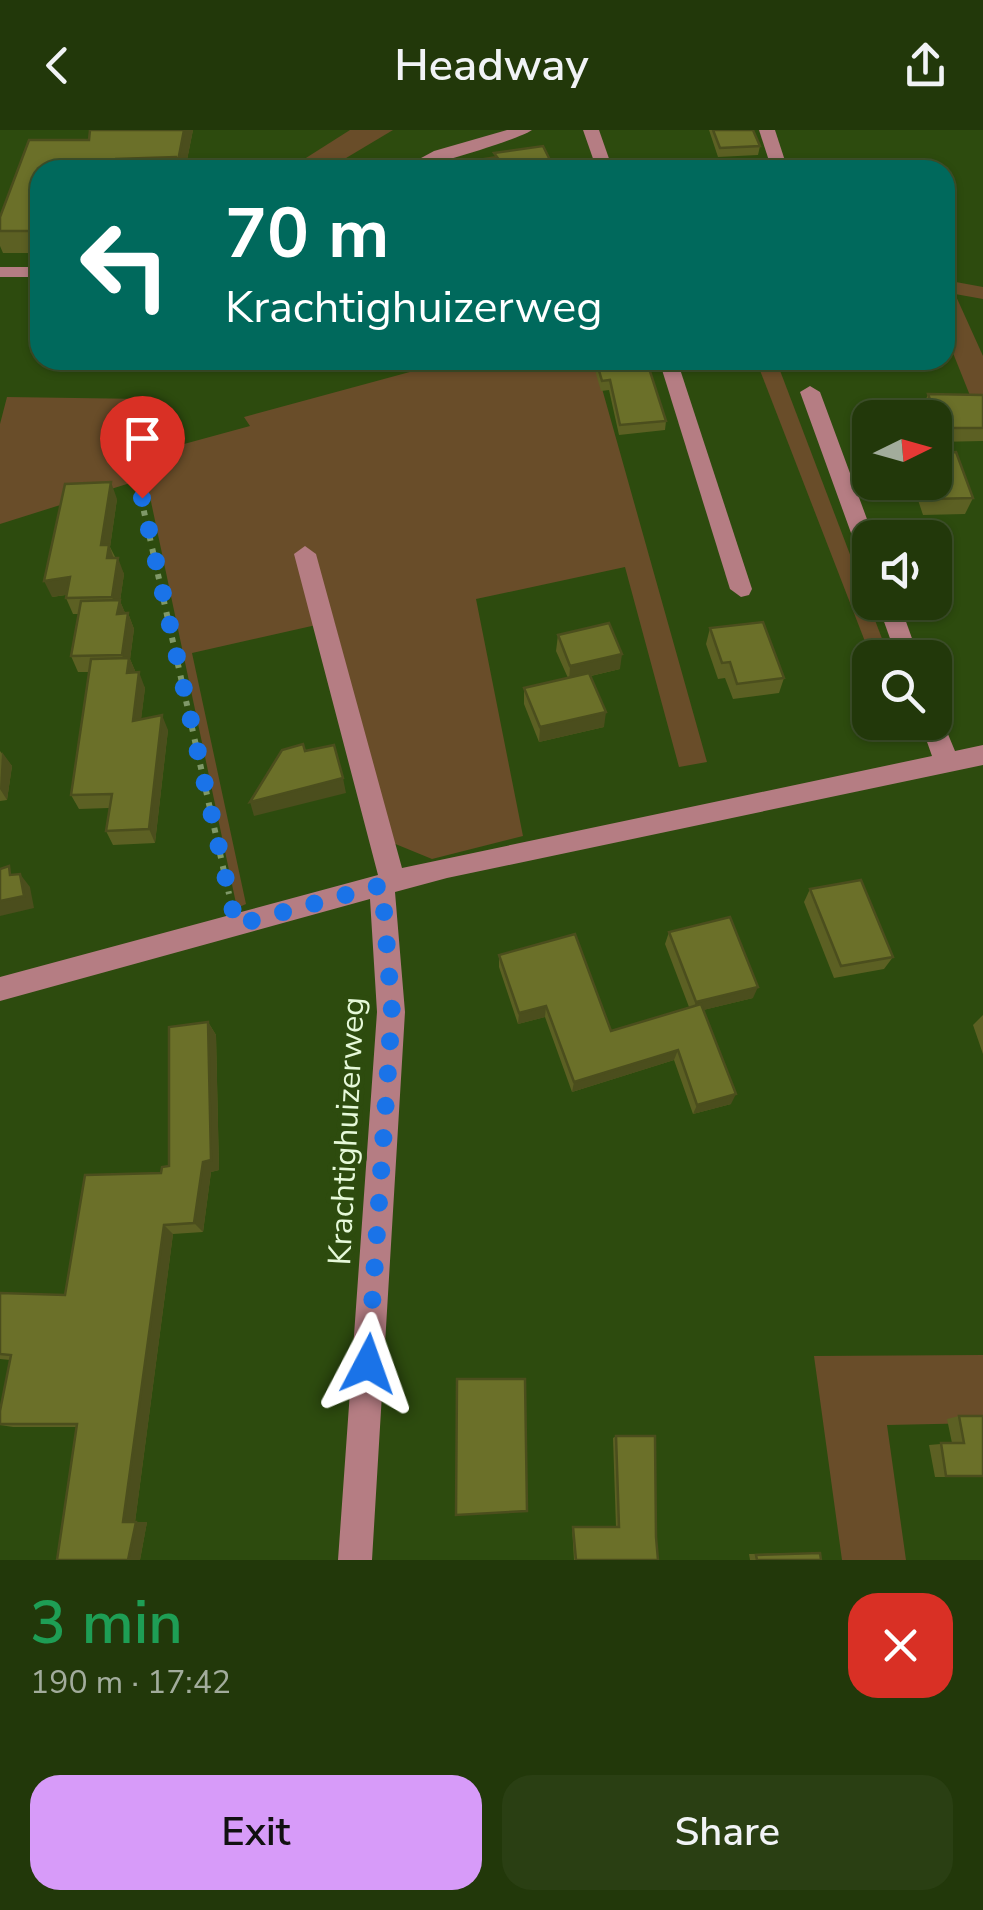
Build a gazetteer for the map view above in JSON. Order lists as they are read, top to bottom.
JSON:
{
  "streets": {
    "street": ["Krachtighuizerweg"]
  },
  "north": "right",
  "page": {
    "header": "Headway",
    "turn": ["70 m", "Krachtighuizerweg"],
    "heading": ["3 min", "190 m · 17:42"],
    "buttons": ["Exit", "Share"]
  }
}
